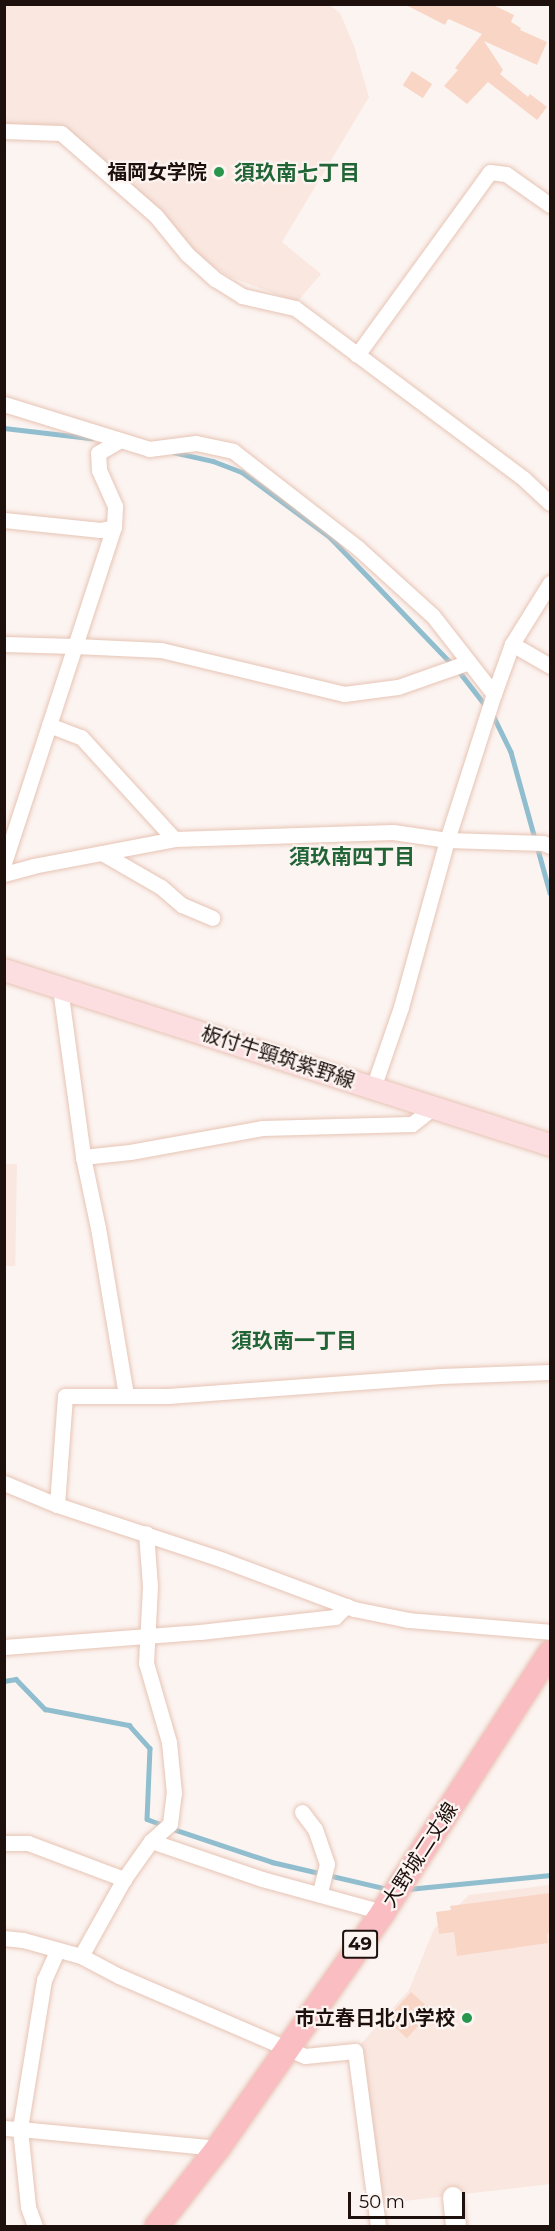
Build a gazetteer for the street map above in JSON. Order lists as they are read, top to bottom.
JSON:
{
  "streets": {
    "main road": ["板付牛頸筑紫野線", "大野城二丈線", "49"]
  },
  "districts": ["須玖南七丁目", "須玖南四丁目", "須玖南一丁目"],
  "places": ["福岡女学院", "市立春日北小学校"],
  "scale_bar": "50 m"
}
